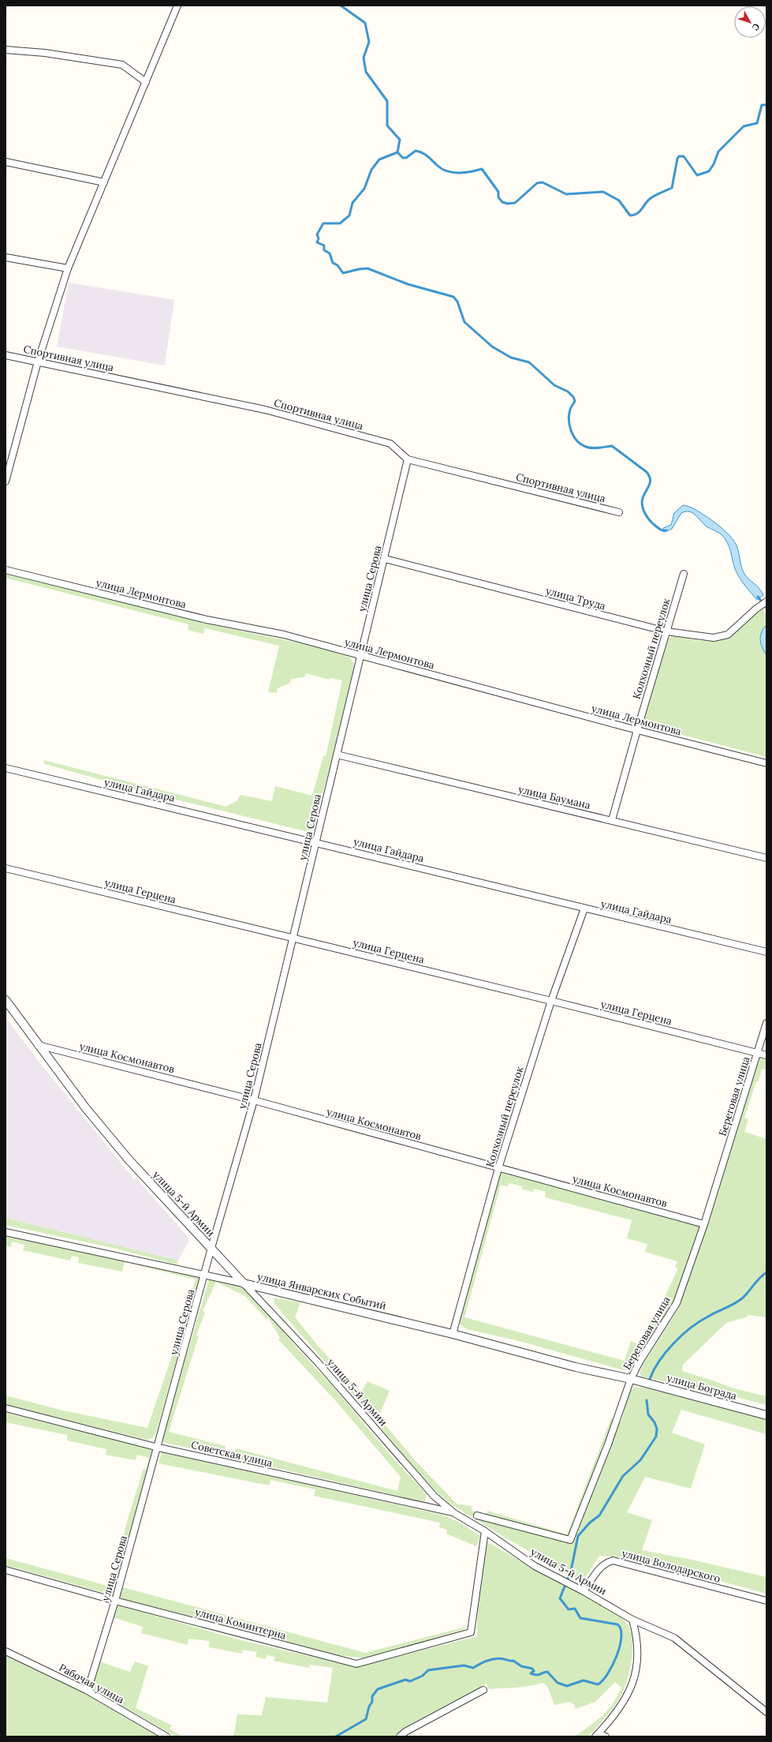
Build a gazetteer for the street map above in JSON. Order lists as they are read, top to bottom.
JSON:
{
  "streets": {
    "street": [
      "Спортивная улица",
      "улица Серова",
      "улица Лермонтова",
      "улица Труда",
      "Колхозный переулок",
      "улица Гайдара",
      "улица Баумана",
      "улица Герцена",
      "улица Космонавтов",
      "Береговая улица",
      "улица 5-й Армии",
      "улица Январских Событий",
      "улица Бограда",
      "Советская улица",
      "улица Володарского",
      "улица Коминтерна",
      "Рабочая улица"
    ]
  },
  "crossings": [
    ["Спортивная улица", "улица Серова"],
    ["улица Серова", "улица Лермонтова"],
    ["улица Серова", "улица Труда"],
    ["улица Серова", "улица Гайдара"],
    ["улица Серова", "улица Баумана"],
    ["улица Серова", "улица Герцена"],
    ["улица Серова", "улица Космонавтов"],
    ["улица Серова", "улица 5-й Армии"],
    ["улица Серова", "улица Январских Событий"],
    ["улица Серова", "Советская улица"],
    ["улица Серова", "улица Коминтерна"],
    ["улица Серова", "Рабочая улица"],
    ["улица Лермонтова", "Колхозный переулок"],
    ["улица Труда", "Колхозный переулок"],
    ["Колхозный переулок", "улица Гайдара"],
    ["Колхозный переулок", "улица Баумана"],
    ["Колхозный переулок", "улица Герцена"],
    ["Колхозный переулок", "улица Космонавтов"],
    ["Колхозный переулок", "улица Январских Событий"],
    ["улица Герцена", "Береговая улица"],
    ["улица Космонавтов", "Береговая улица"],
    ["улица Космонавтов", "улица 5-й Армии"],
    ["Береговая улица", "улица Январских Событий"],
    ["Береговая улица", "улица Бограда"],
    ["улица 5-й Армии", "улица Январских Событий"],
    ["улица 5-й Армии", "Советская улица"],
    ["улица 5-й Армии", "улица Володарского"],
    ["улица 5-й Армии", "улица Коминтерна"],
    ["улица Январских Событий", "улица Бограда"]
  ],
  "north": "bottom right"
}
